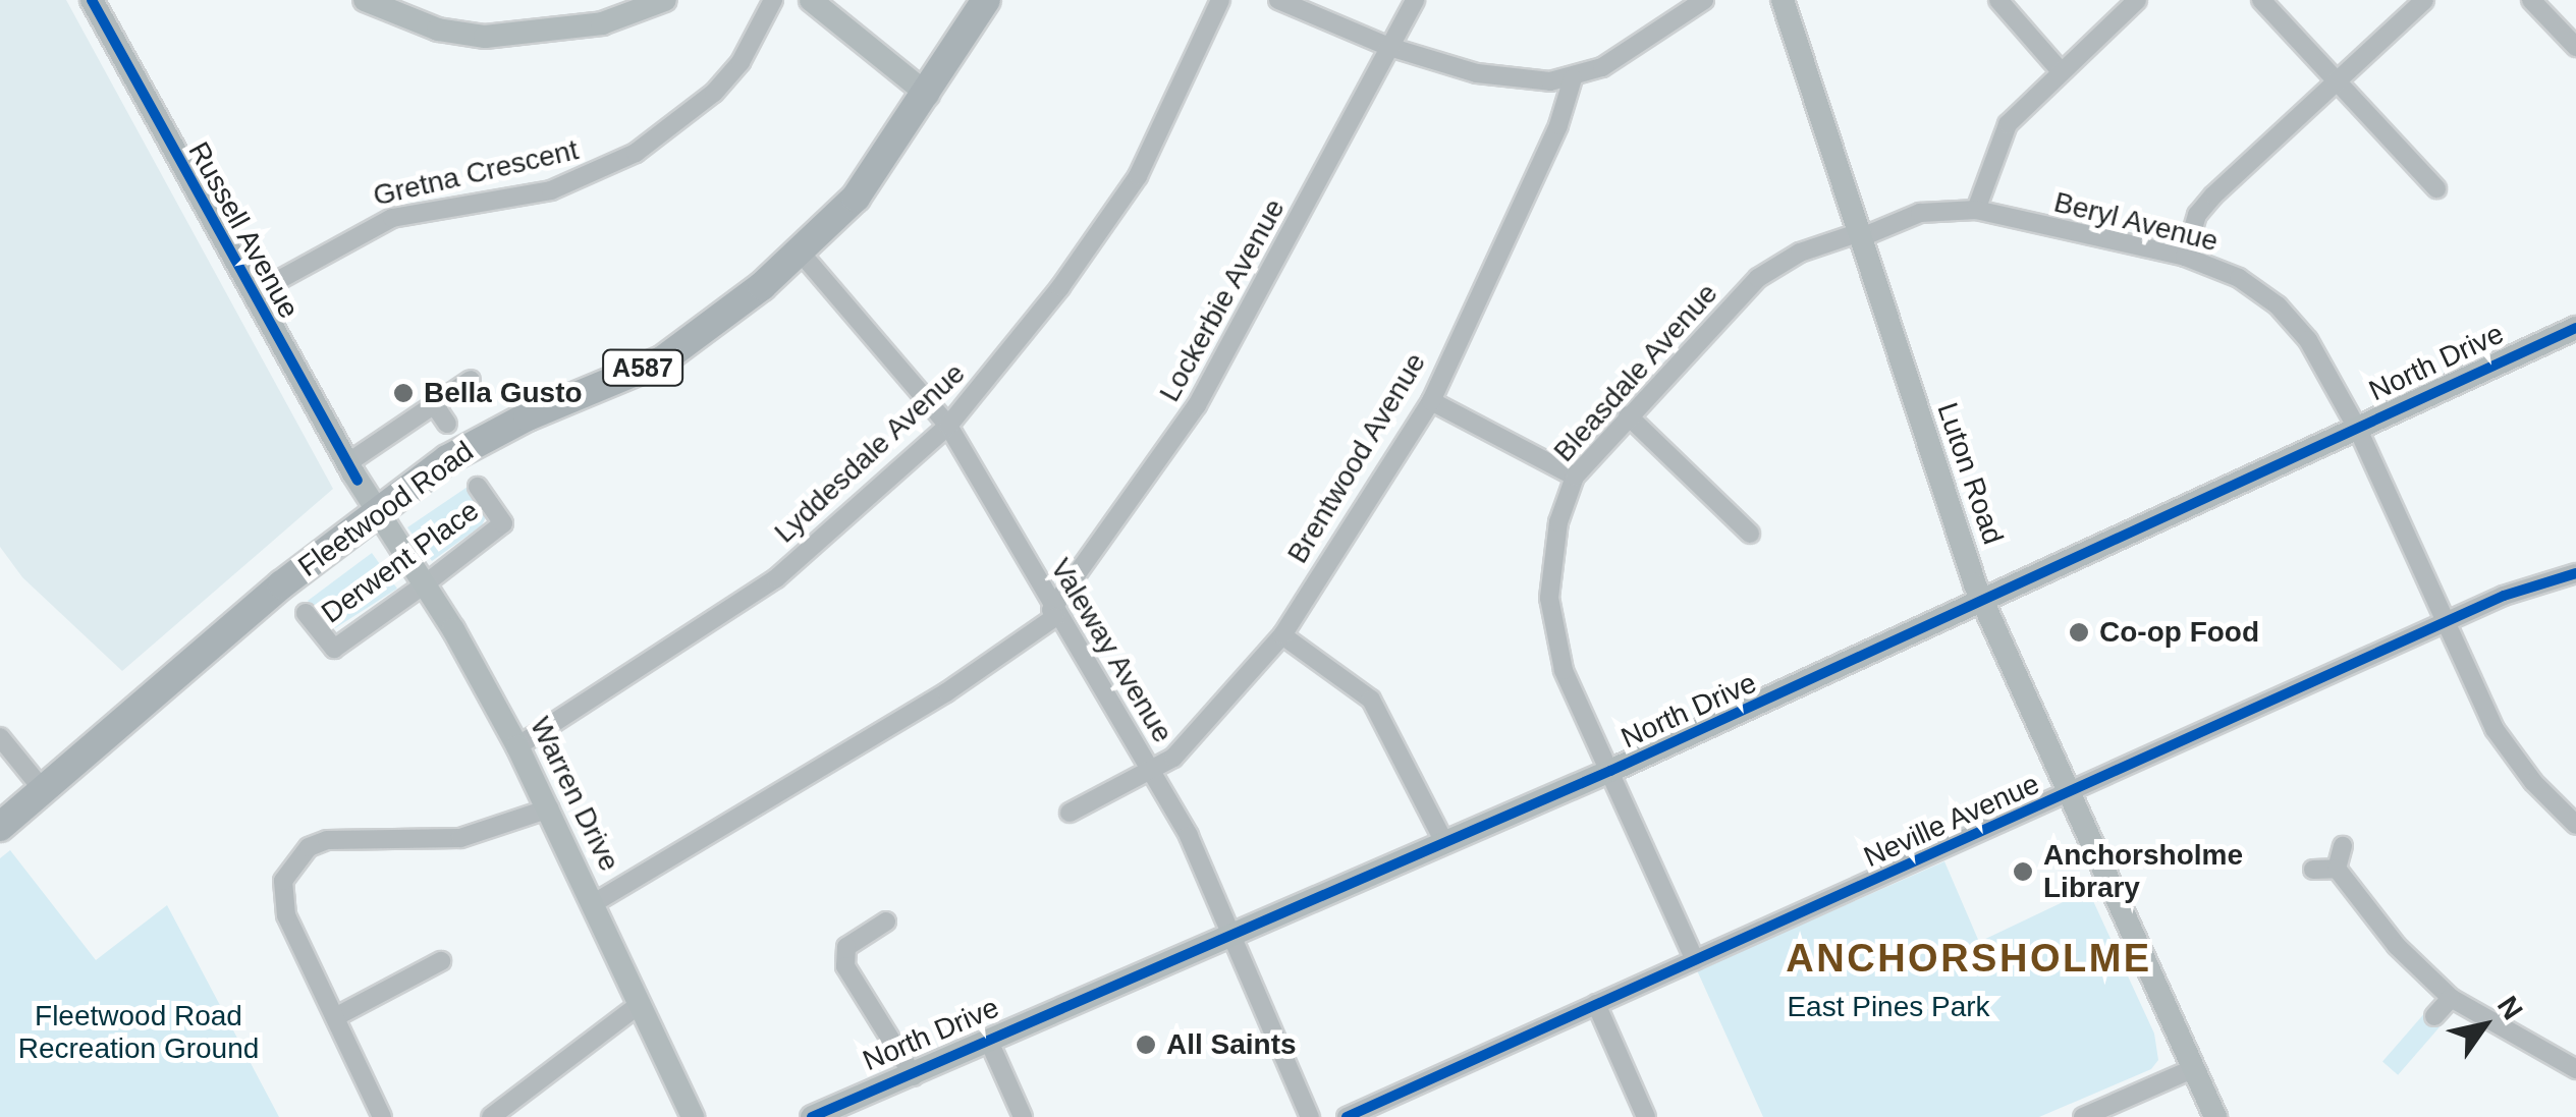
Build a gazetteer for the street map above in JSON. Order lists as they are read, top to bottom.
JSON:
{
  "streets": {
    "main road": ["A587", "Fleetwood Road"],
    "street": [
      "Gretna Crescent",
      "Beryl Avenue",
      "Russell Avenue",
      "Lockerbie Avenue",
      "North Drive",
      "Bleasdale Avenue",
      "Lyddesdale Avenue",
      "Brentwood Avenue",
      "Luton Road",
      "Derwent Place",
      "Valeway Avenue",
      "Warren Drive",
      "Neville Avenue"
    ]
  },
  "crossings": [
    ["Gretna Crescent", "Russell Avenue"],
    ["Beryl Avenue", "North Drive"],
    ["Beryl Avenue", "Bleasdale Avenue"],
    ["Beryl Avenue", "Luton Road"],
    ["Beryl Avenue", "Neville Avenue"],
    ["Russell Avenue", "Fleetwood Road"],
    ["Russell Avenue", "Warren Drive"],
    ["Lockerbie Avenue", "Valeway Avenue"],
    ["Lockerbie Avenue", "Warren Drive"],
    ["North Drive", "Bleasdale Avenue"],
    ["North Drive", "Luton Road"],
    ["North Drive", "Valeway Avenue"],
    ["Bleasdale Avenue", "Luton Road"],
    ["Bleasdale Avenue", "Neville Avenue"],
    ["Lyddesdale Avenue", "Valeway Avenue"],
    ["Lyddesdale Avenue", "Warren Drive"],
    ["Brentwood Avenue", "Valeway Avenue"],
    ["Luton Road", "Neville Avenue"],
    ["Fleetwood Road", "Valeway Avenue"],
    ["Fleetwood Road", "Warren Drive"],
    ["Derwent Place", "Warren Drive"]
  ],
  "districts": ["ANCHORSHOLME"],
  "parks": ["East Pines Park", "Fleetwood Road Recreation Ground"],
  "places": [
    "Bella Gusto",
    "Co-op Food",
    "Anchorsholme Library",
    "All Saints"
  ],
  "north": "top right"
}
